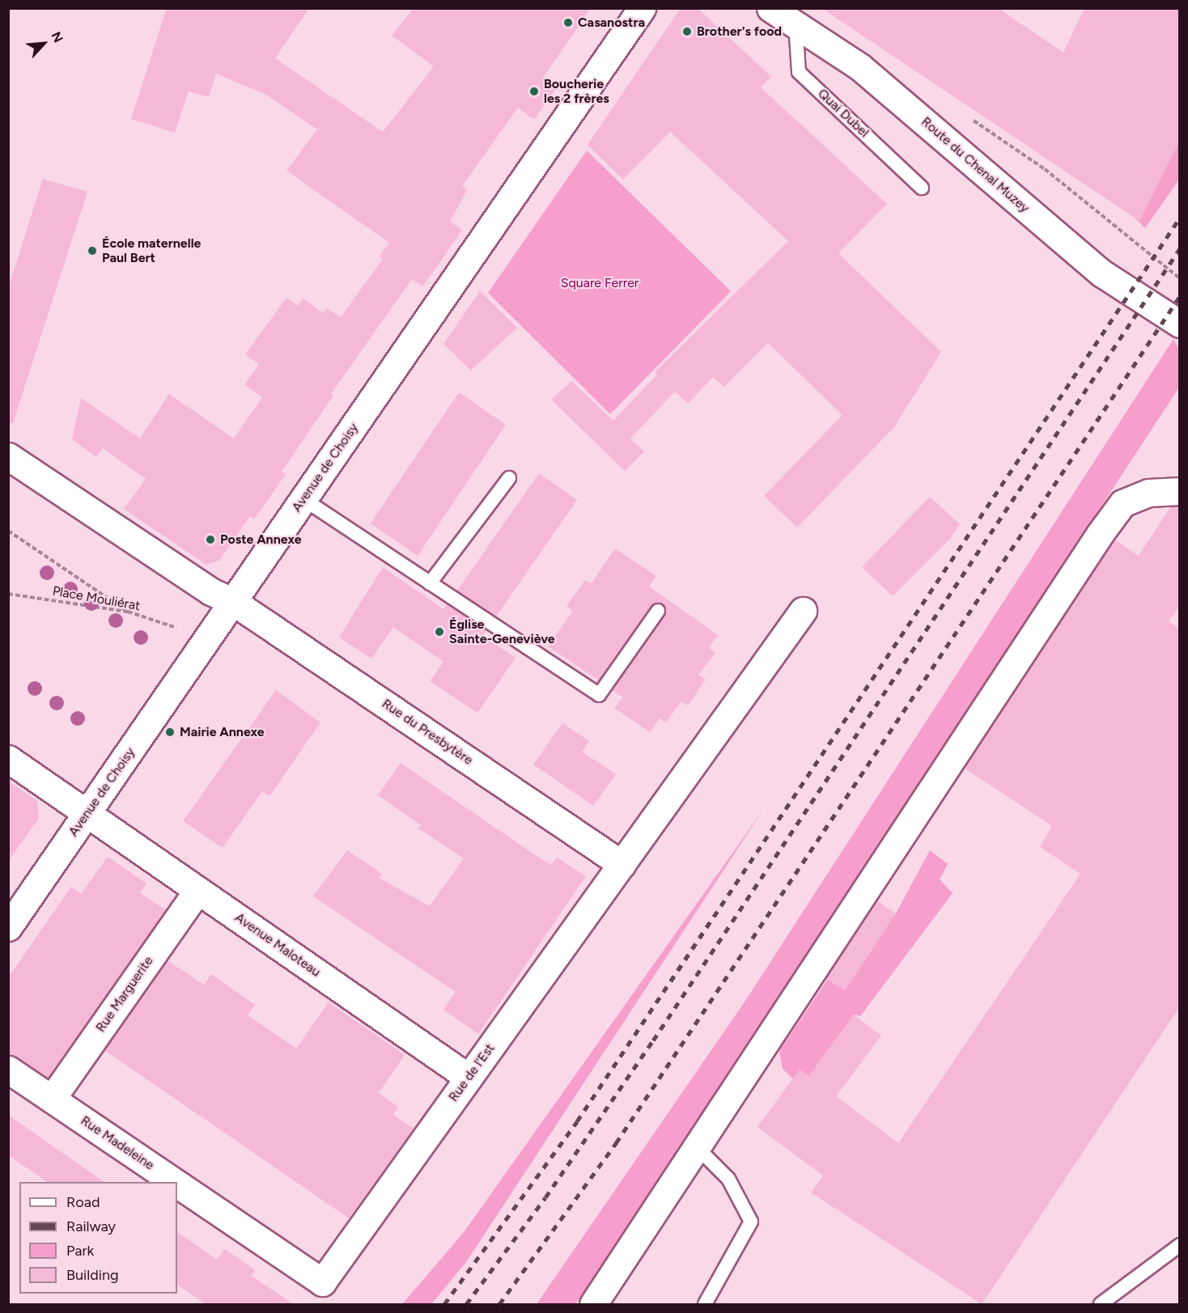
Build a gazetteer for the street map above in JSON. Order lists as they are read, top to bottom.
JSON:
{
  "streets": {
    "street": [
      "Route du Chenal Muzey",
      "Avenue de Choisy",
      "Rue du Presbytère",
      "Avenue Maloteau",
      "Rue Marguerite",
      "Rue de l'Est",
      "Rue Madeleine"
    ],
    "lane": ["Quai Dubel"],
    "path": ["Place Mouliérat"]
  },
  "crossings": [
    ["Quai Dubel", "Route du Chenal Muzey"],
    ["Avenue de Choisy", "Place Mouliérat"],
    ["Avenue de Choisy", "Rue du Presbytère"],
    ["Avenue de Choisy", "Avenue Maloteau"],
    ["Rue du Presbytère", "Rue de l'Est"],
    ["Avenue Maloteau", "Rue Marguerite"],
    ["Avenue Maloteau", "Rue de l'Est"],
    ["Rue Marguerite", "Rue Madeleine"],
    ["Rue de l'Est", "Rue Madeleine"]
  ],
  "parks": ["Square Ferrer"],
  "places": [
    "Casanostra",
    "Brother's food",
    "Boucherie les 2 frères",
    "École maternelle Paul Bert",
    "Poste Annexe",
    "Église Sainte-Geneviève",
    "Mairie Annexe"
  ],
  "legend": [
    "Road",
    "Railway",
    "Park",
    "Building"
  ],
  "north": "top right"
}
